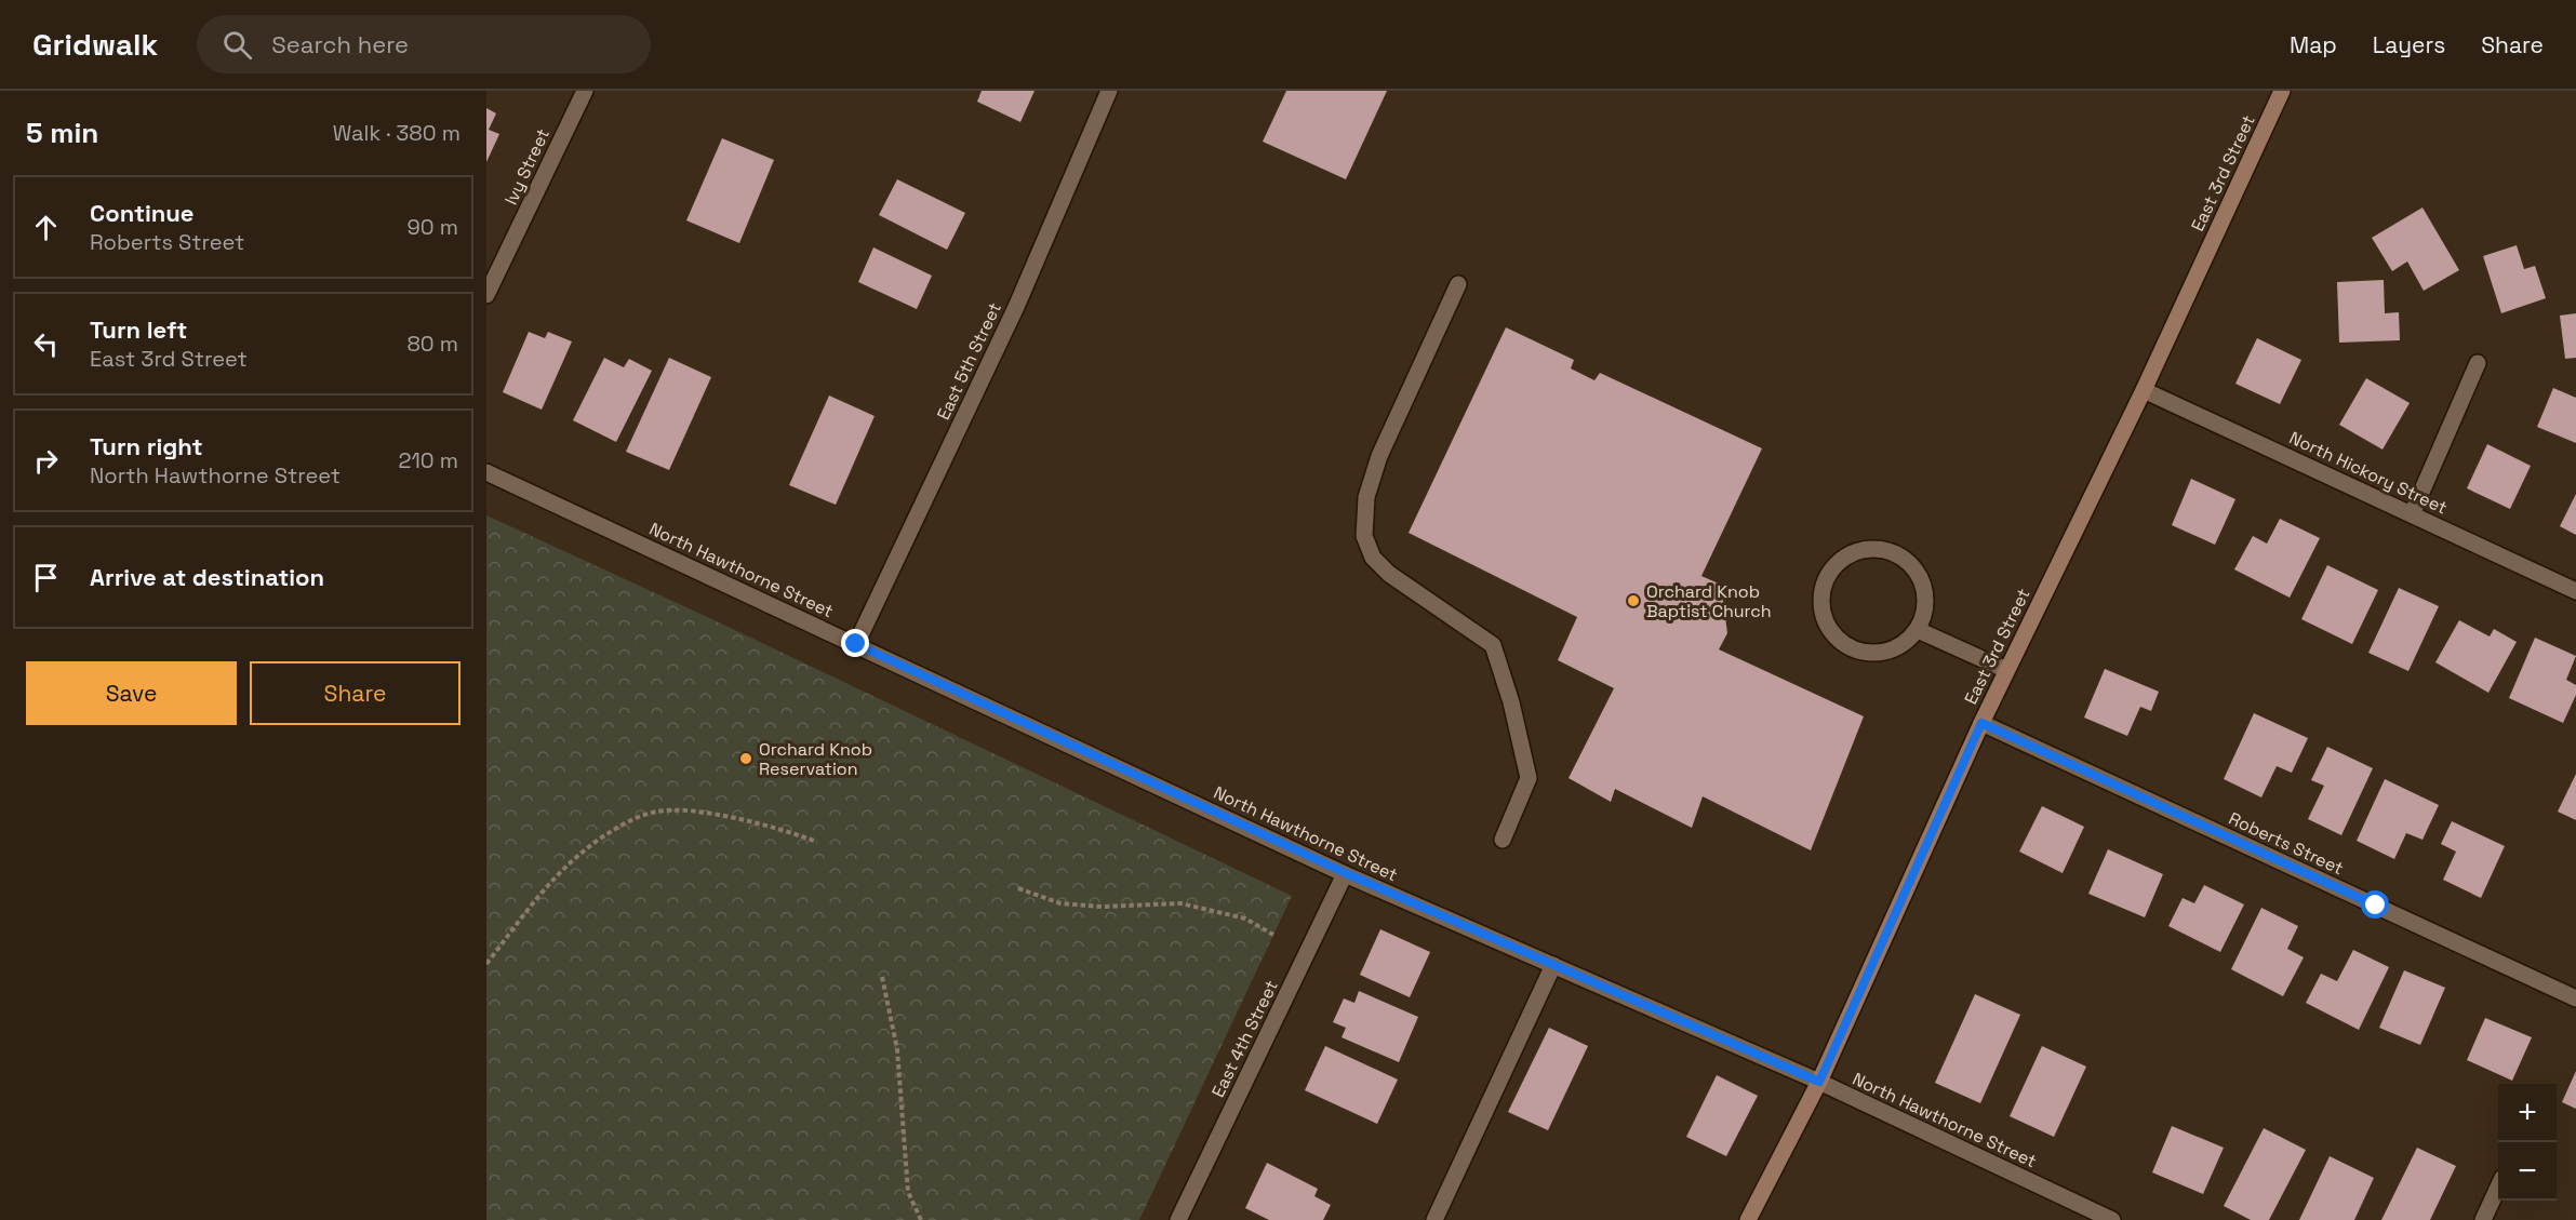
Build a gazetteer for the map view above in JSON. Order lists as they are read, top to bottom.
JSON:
{
  "streets": {
    "main road": ["East 3rd Street"],
    "street": [
      "Ivy Street",
      "East 5th Street",
      "North Hickory Street",
      "North Hawthorne Street",
      "Roberts Street",
      "East 4th Street"
    ]
  },
  "crossings": [
    ["East 3rd Street", "North Hickory Street"],
    ["East 3rd Street", "North Hawthorne Street"],
    ["East 3rd Street", "Roberts Street"],
    ["East 5th Street", "North Hawthorne Street"],
    ["North Hawthorne Street", "East 4th Street"]
  ],
  "places": ["Orchard Knob Baptist Church", "Orchard Knob Reservation"],
  "page": {
    "header": "Gridwalk",
    "search": "Search here",
    "nav": ["Map", "Layers", "Share"],
    "heading": ["5 min", "Walk · 380 m"],
    "list": [
      ["Continue", "Roberts Street", "90 m"],
      ["Turn left", "East 3rd Street", "80 m"],
      ["Turn right", "North Hawthorne Street", "210 m"],
      "Arrive at destination"
    ],
    "buttons": ["Save", "Share"],
    "map_buttons": ["+", "−"]
  }
}
